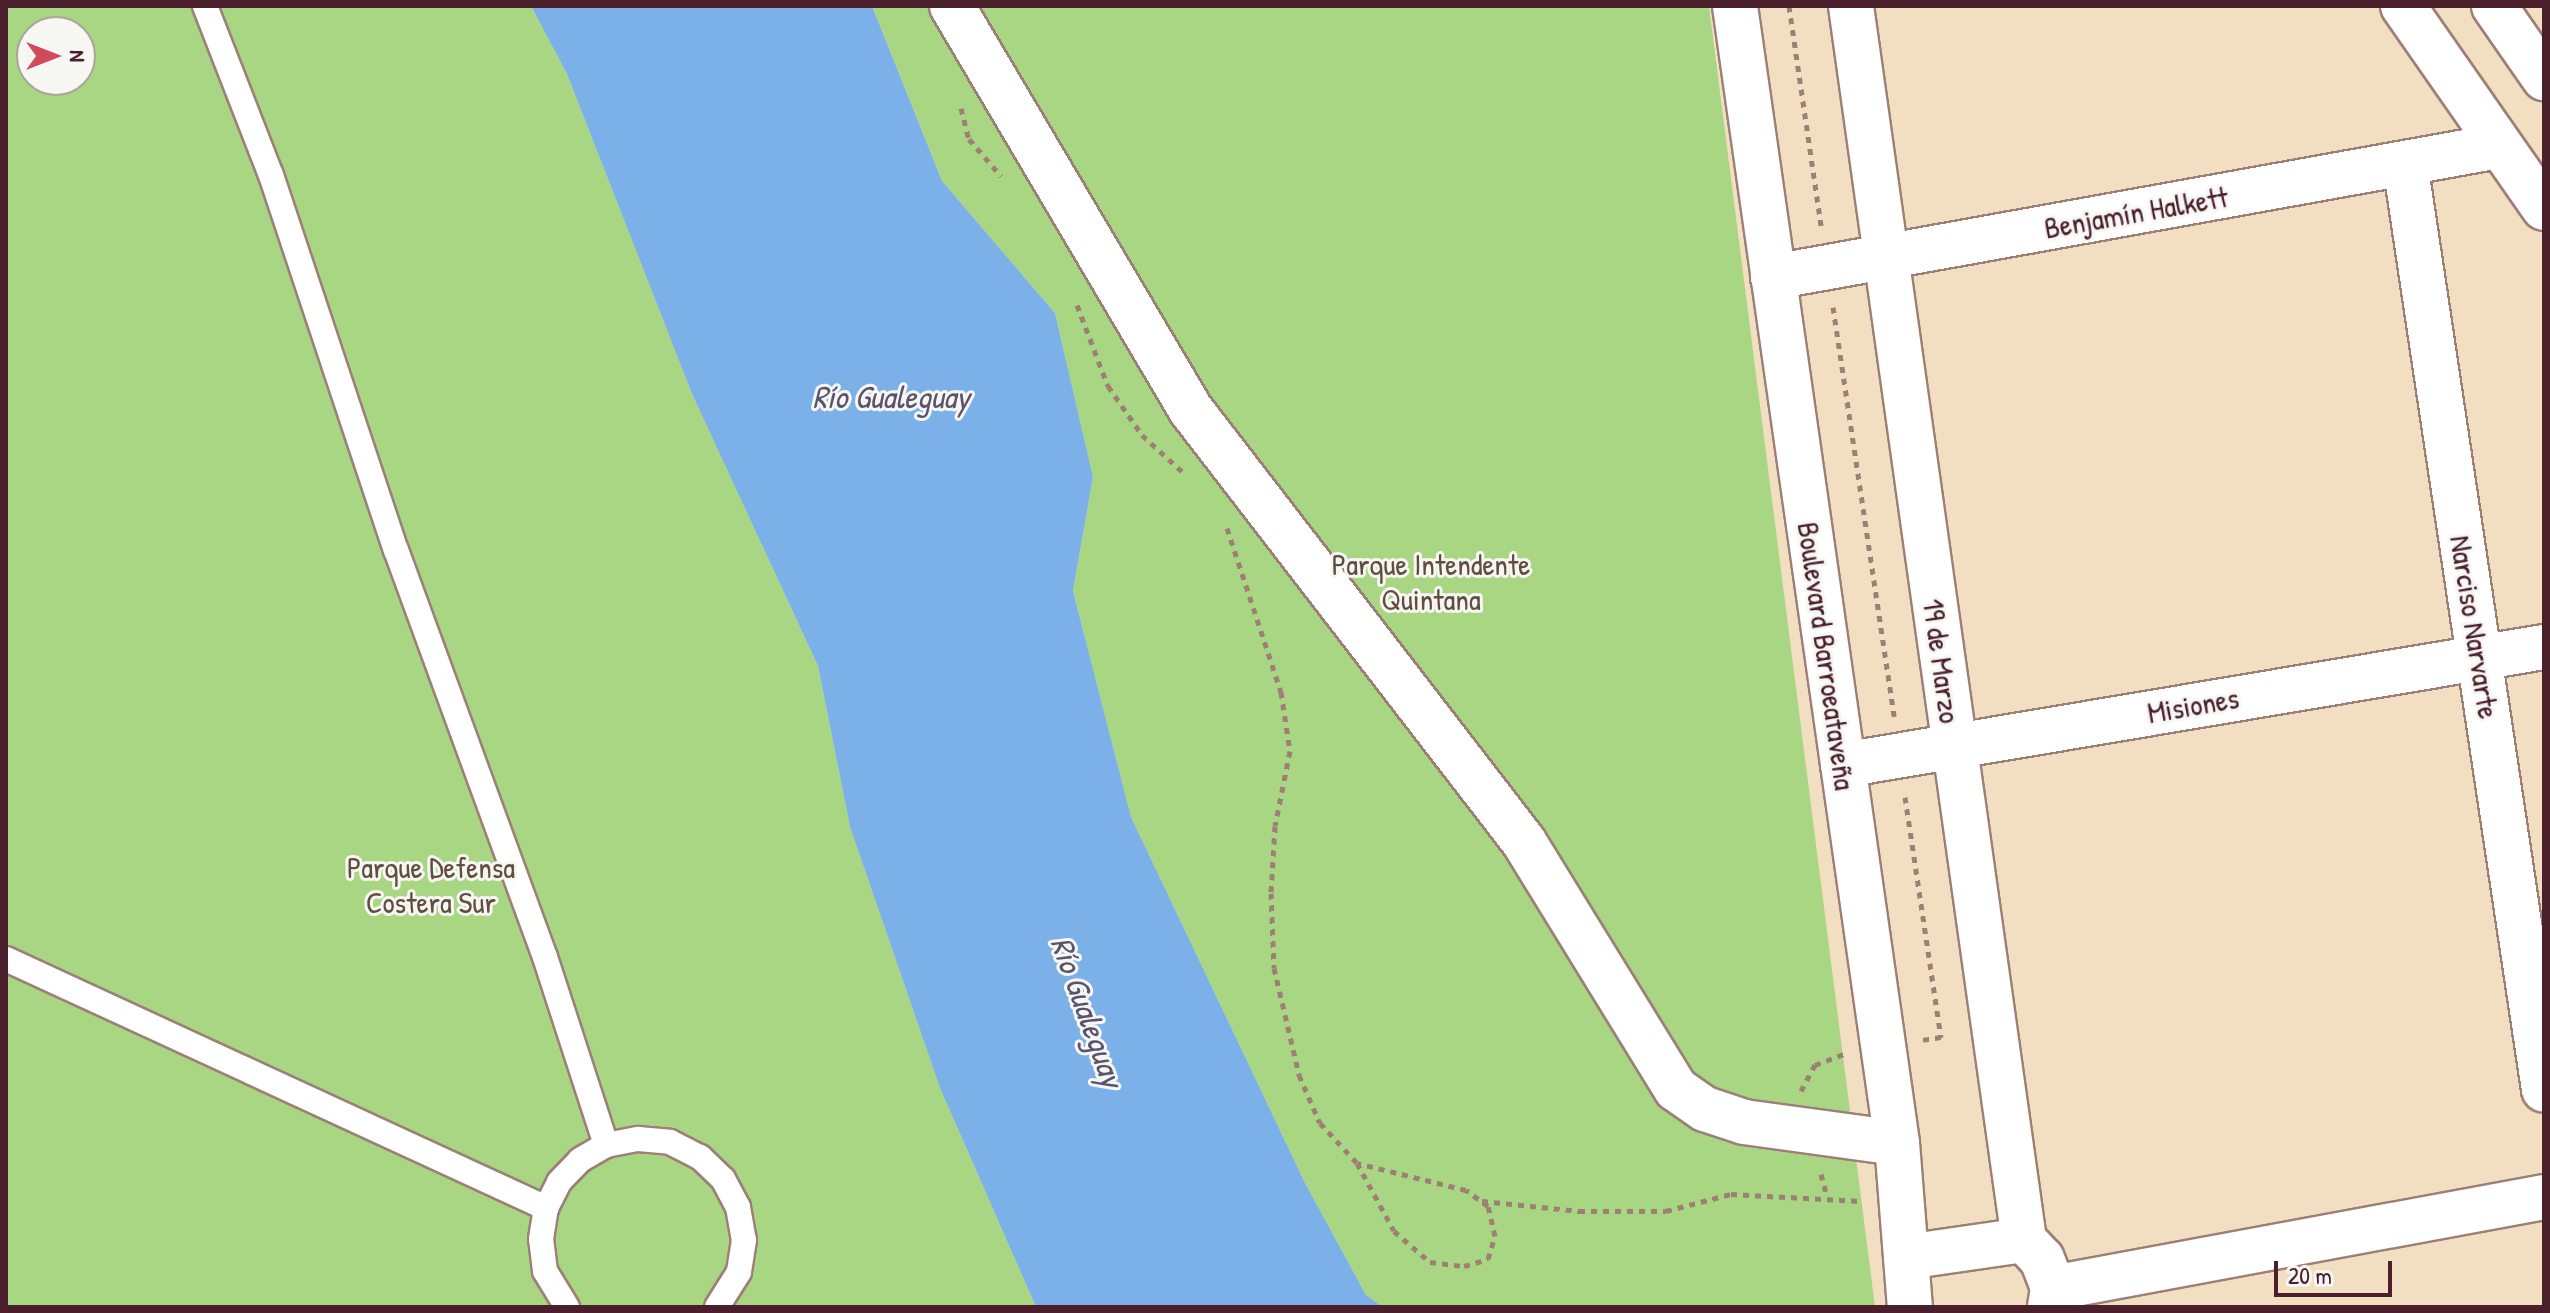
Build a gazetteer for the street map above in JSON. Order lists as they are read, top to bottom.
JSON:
{
  "streets": {
    "street": [
      "Benjamín Halkett",
      "Narciso Narvarte",
      "Boulevard Barroeataveña",
      "19 de Marzo",
      "Misiones"
    ]
  },
  "crossings": [
    ["Benjamín Halkett", "Narciso Narvarte"],
    ["Benjamín Halkett", "Boulevard Barroeataveña"],
    ["Benjamín Halkett", "19 de Marzo"],
    ["Narciso Narvarte", "Misiones"],
    ["Boulevard Barroeataveña", "Misiones"],
    ["19 de Marzo", "Misiones"]
  ],
  "water": ["Río Gualeguay"],
  "parks": ["Parque Intendente Quintana", "Parque Defensa Costera Sur"],
  "scale_bar": "20 m",
  "north": "right"
}
